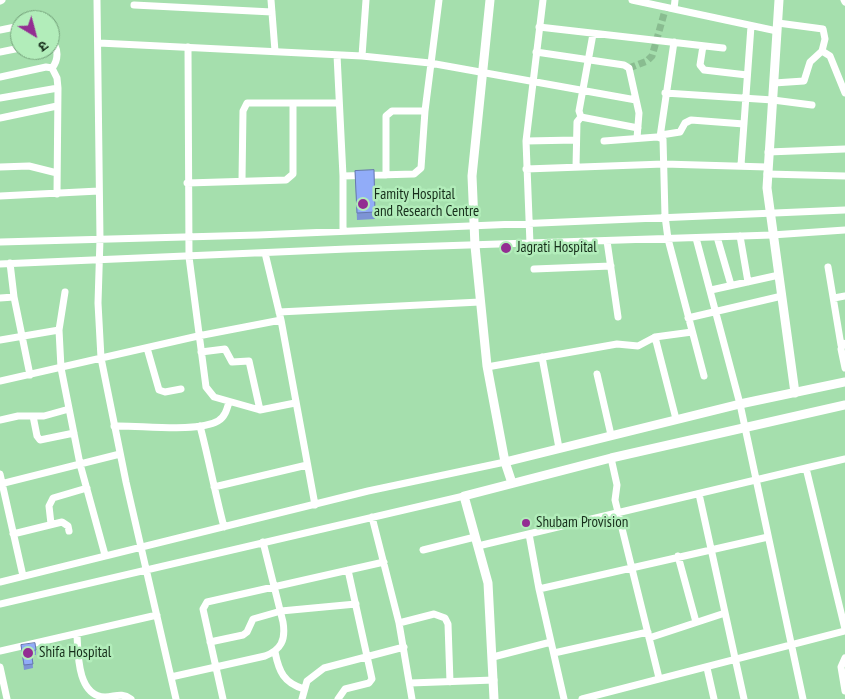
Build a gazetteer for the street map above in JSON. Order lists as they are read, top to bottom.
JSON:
{
  "places": [
    "Famity Hospital and Research Centre",
    "Jagrati Hospital",
    "Shubam Provision",
    "Shifa Hospital"
  ],
  "north": "bottom right"
}
